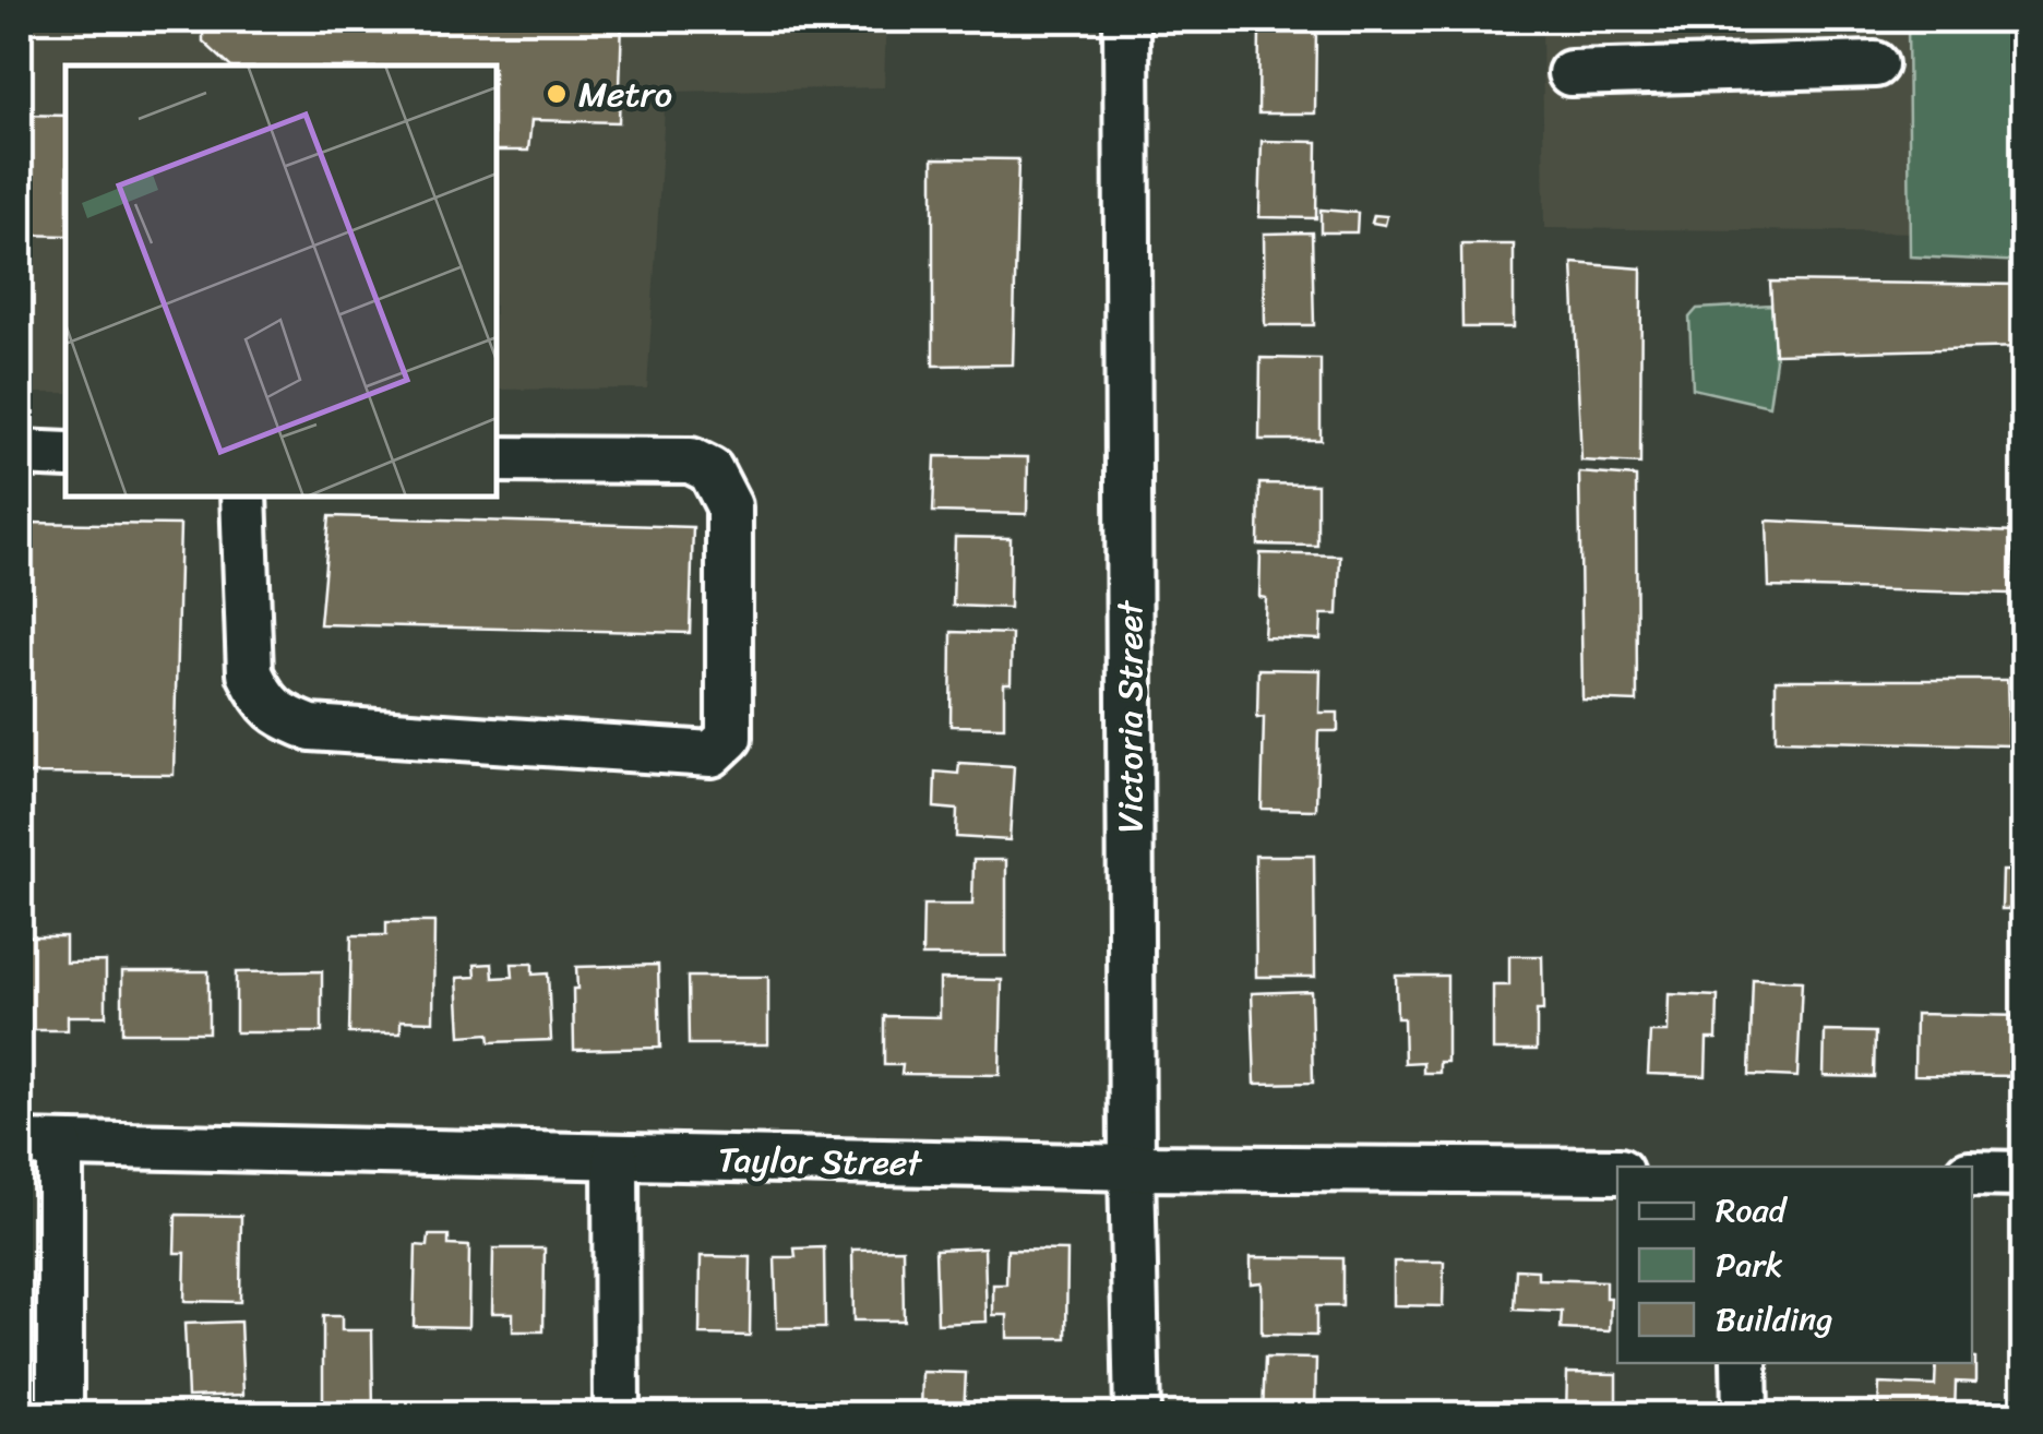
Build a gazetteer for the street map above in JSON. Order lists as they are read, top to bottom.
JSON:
{
  "streets": {
    "street": ["Victoria Street", "Taylor Street"]
  },
  "crossings": [
    ["Victoria Street", "Taylor Street"]
  ],
  "places": ["Metro"],
  "legend": ["Road", "Park", "Building"]
}
